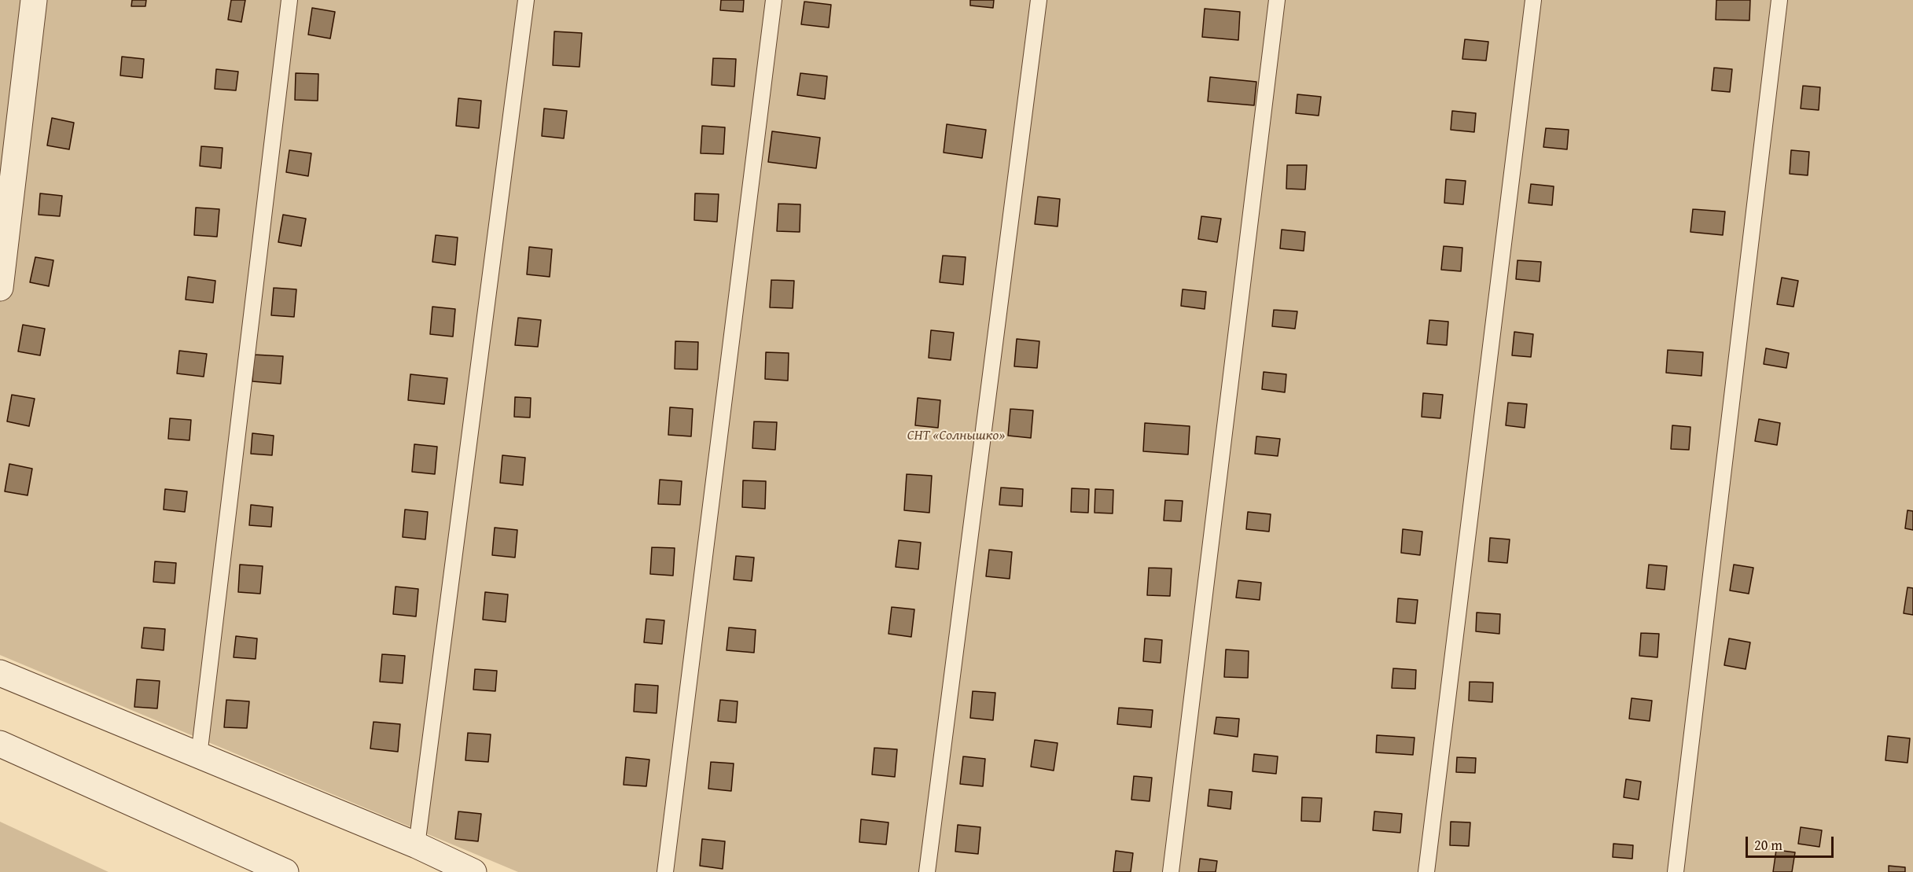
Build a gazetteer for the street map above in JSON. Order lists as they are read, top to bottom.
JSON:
{
  "parks": ["СНТ «Солнышко»"],
  "scale_bar": "20 m"
}
